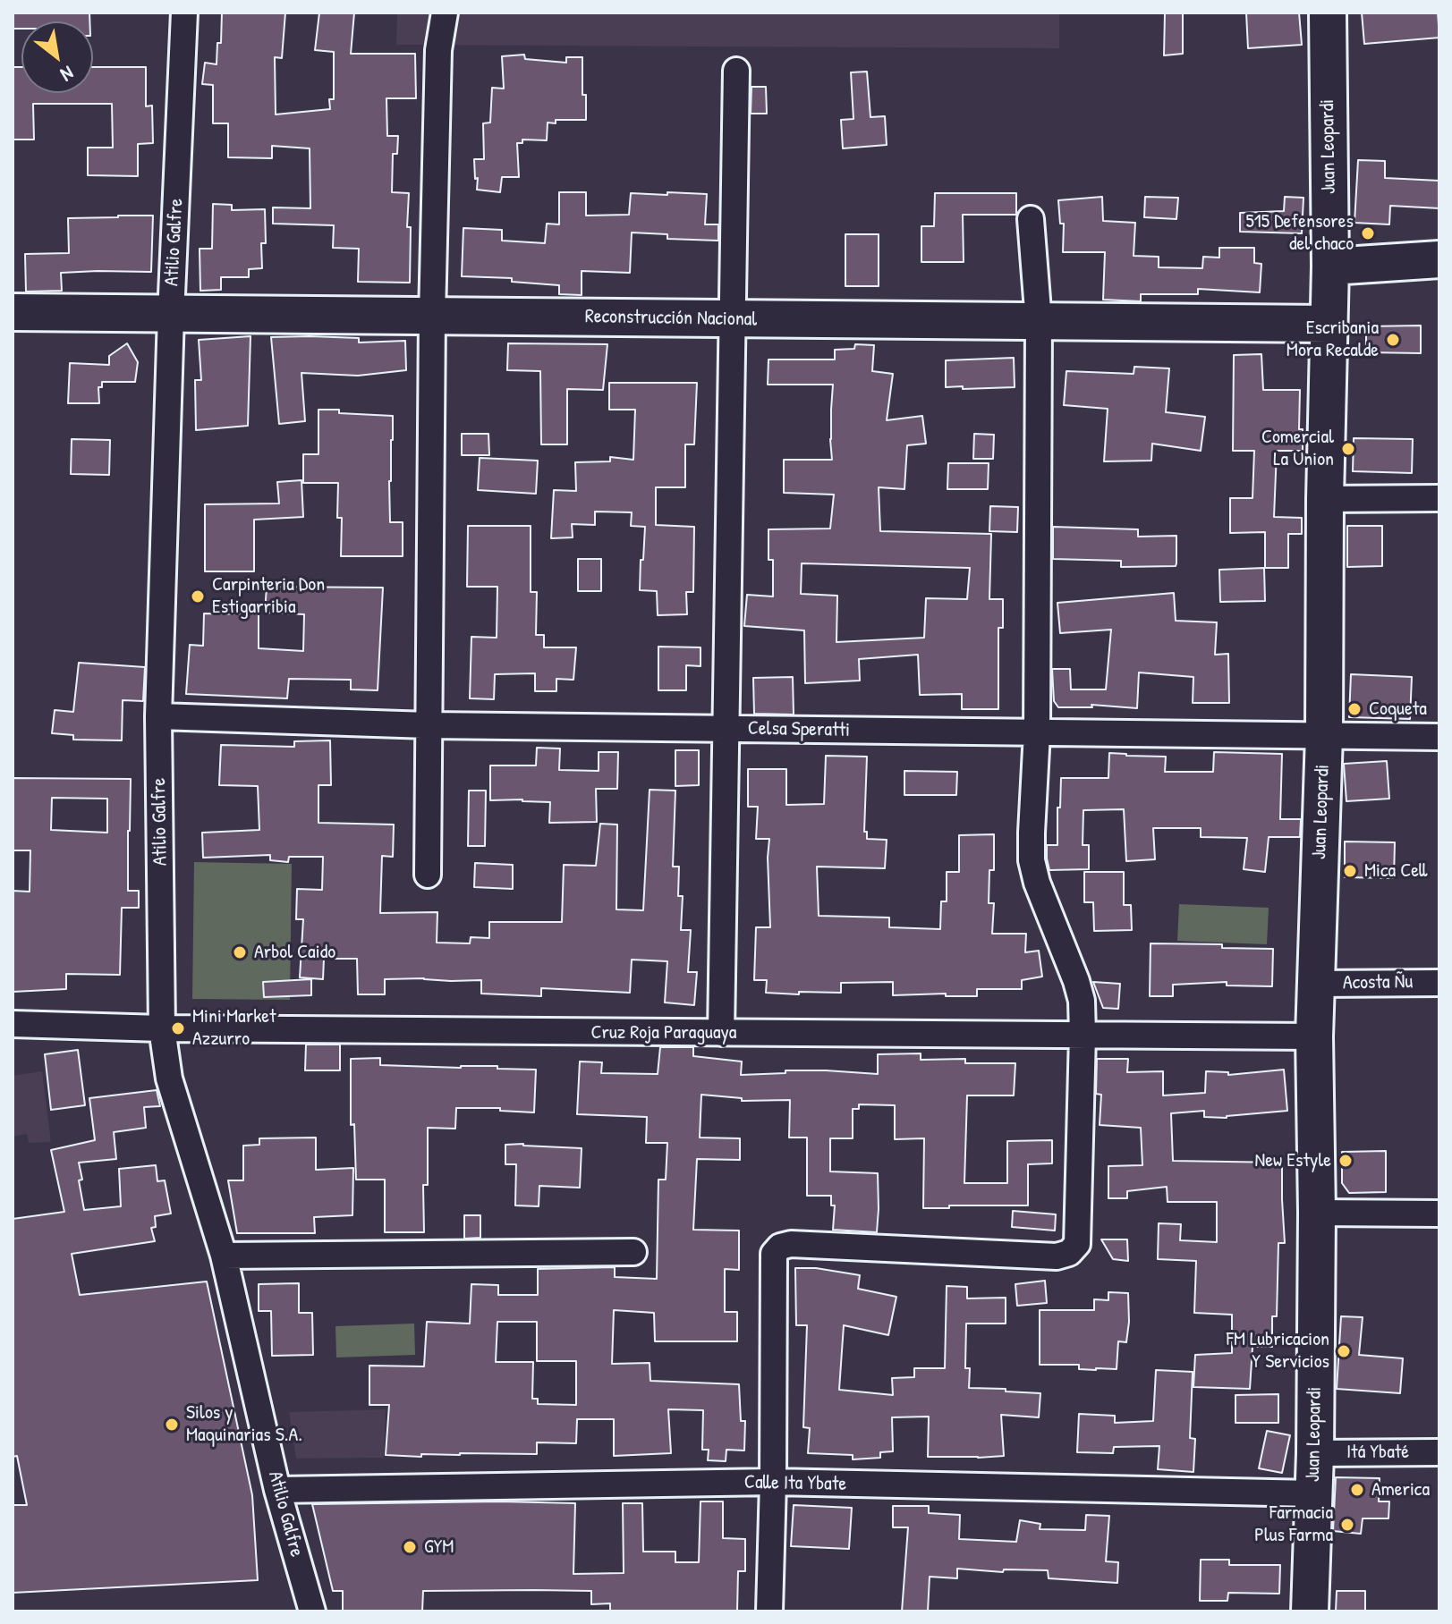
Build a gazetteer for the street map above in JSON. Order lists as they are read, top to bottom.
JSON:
{
  "streets": {
    "main road": ["Juan Leopardi", "Reconstrucción Nacional"],
    "street": [
      "Atilio Galfre",
      "Celsa Speratti",
      "Acosta Ñu",
      "Cruz Roja Paraguaya",
      "Itá Ybaté",
      "Calle Ita Ybate"
    ]
  },
  "crossings": [
    ["Juan Leopardi", "Reconstrucción Nacional"],
    ["Juan Leopardi", "Celsa Speratti"],
    ["Juan Leopardi", "Acosta Ñu"],
    ["Juan Leopardi", "Cruz Roja Paraguaya"],
    ["Juan Leopardi", "Itá Ybaté"],
    ["Juan Leopardi", "Calle Ita Ybate"],
    ["Atilio Galfre", "Reconstrucción Nacional"],
    ["Atilio Galfre", "Celsa Speratti"],
    ["Atilio Galfre", "Cruz Roja Paraguaya"],
    ["Atilio Galfre", "Calle Ita Ybate"]
  ],
  "places": [
    "515 Defensores del chaco",
    "Escribania Mora Recalde",
    "Comercial La Union",
    "Carpinteria Don Estigarribia",
    "Coqueta",
    "Mica Cell",
    "Arbol Caido",
    "Mini Market Azzurro",
    "New Estyle",
    "FM Lubricacion Y Servicios",
    "Silos y Maquinarias S.A.",
    "America",
    "Farmacia Plus Farma",
    "GYM"
  ],
  "north": "bottom right"
}
